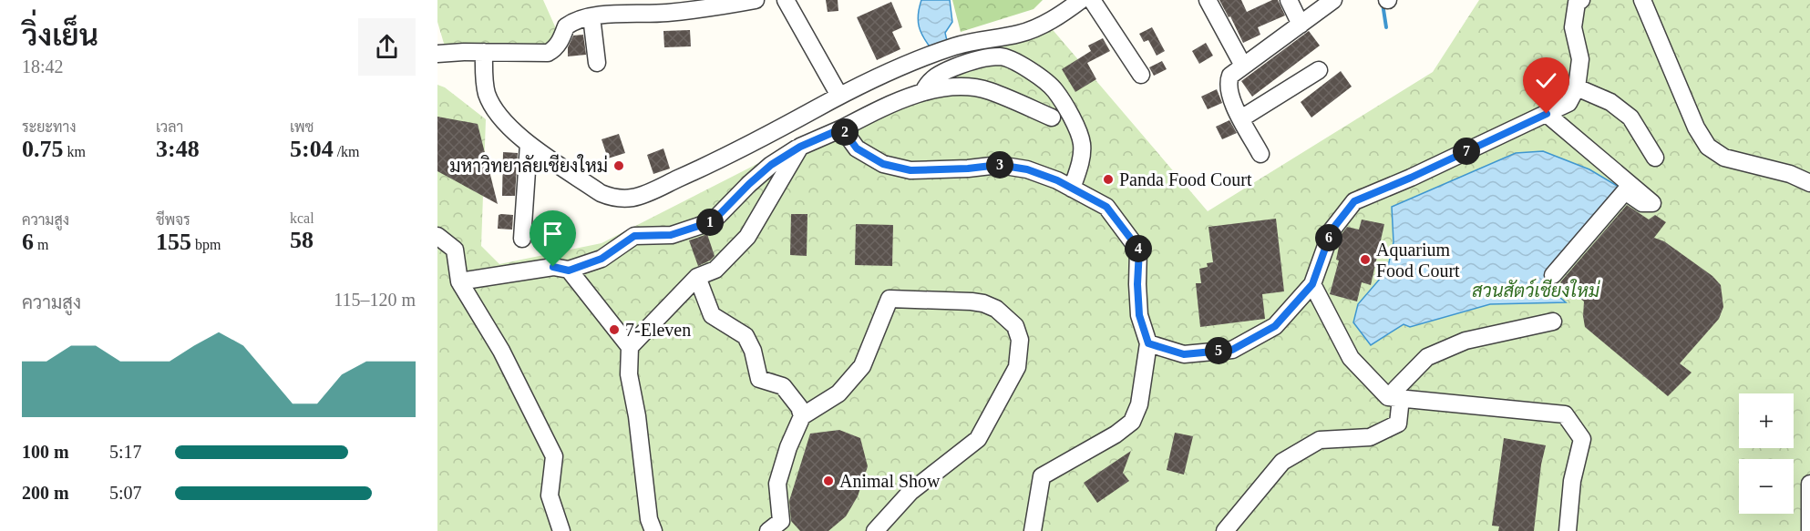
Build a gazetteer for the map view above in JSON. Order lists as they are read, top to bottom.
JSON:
{
  "parks": ["สวนสัตว์เชียงใหม่"],
  "places": [
    "มหาวิทยาลัยเชียงใหม่",
    "Panda Food Court",
    "Aquarium Food Court",
    "7-Eleven",
    "Animal Show"
  ],
  "page": {
    "heading": ["วิ่งเย็น", "18:42"],
    "stats": [
      ["ระยะทาง", "0.75 km"],
      ["เวลา", "3:48"],
      ["เพซ", "5:04 /km"],
      ["ความสูง", "6 m"],
      ["ชีพจร", "155 bpm"],
      ["kcal", "58"]
    ],
    "pins": [
      "2",
      "7",
      "3",
      "1",
      "6",
      "4",
      "5"
    ],
    "chart": ["ความสูง", "115–120 m"],
    "map_buttons": ["+", "−"],
    "list": [
      {
        "name": "100 m",
        "note": "5:17"
      },
      {
        "name": "200 m",
        "note": "5:07"
      }
    ]
  }
}
